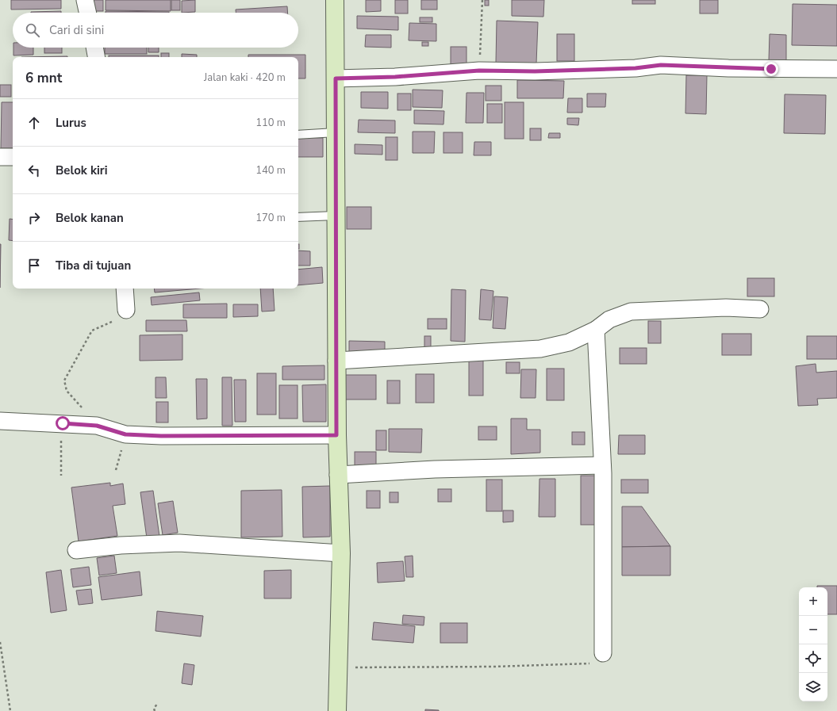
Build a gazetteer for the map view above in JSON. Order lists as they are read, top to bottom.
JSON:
{
  "page": {
    "search": "Cari di sini",
    "heading": ["6 mnt", "Jalan kaki · 420 m"],
    "list": [
      ["Lurus", "110 m"],
      ["Belok kiri", "140 m"],
      ["Belok kanan", "170 m"],
      "Tiba di tujuan"
    ],
    "map_buttons": ["+", "−"]
  }
}
